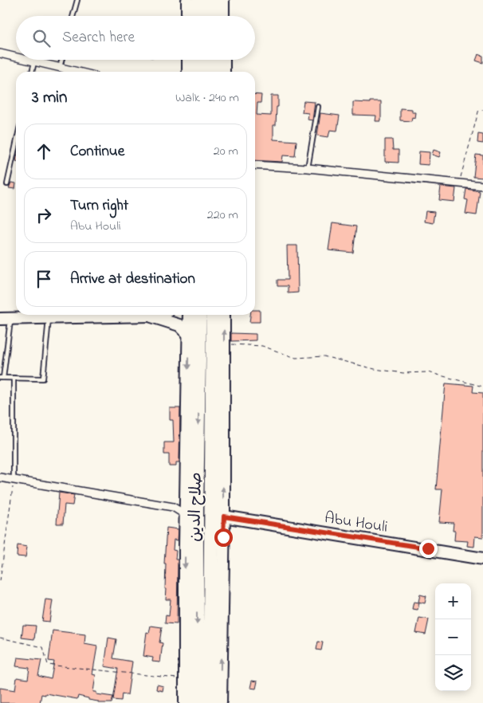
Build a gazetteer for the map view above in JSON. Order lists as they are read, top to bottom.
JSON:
{
  "streets": {
    "highway": ["صلاح الدين"],
    "main road": ["Abu Houli"]
  },
  "page": {
    "search": "Search here",
    "heading": ["3 min", "Walk · 240 m"],
    "list": [
      ["Continue", "20 m"],
      ["Turn right", "Abu Houli", "220 m"],
      "Arrive at destination"
    ],
    "map_buttons": ["+", "−"]
  }
}
